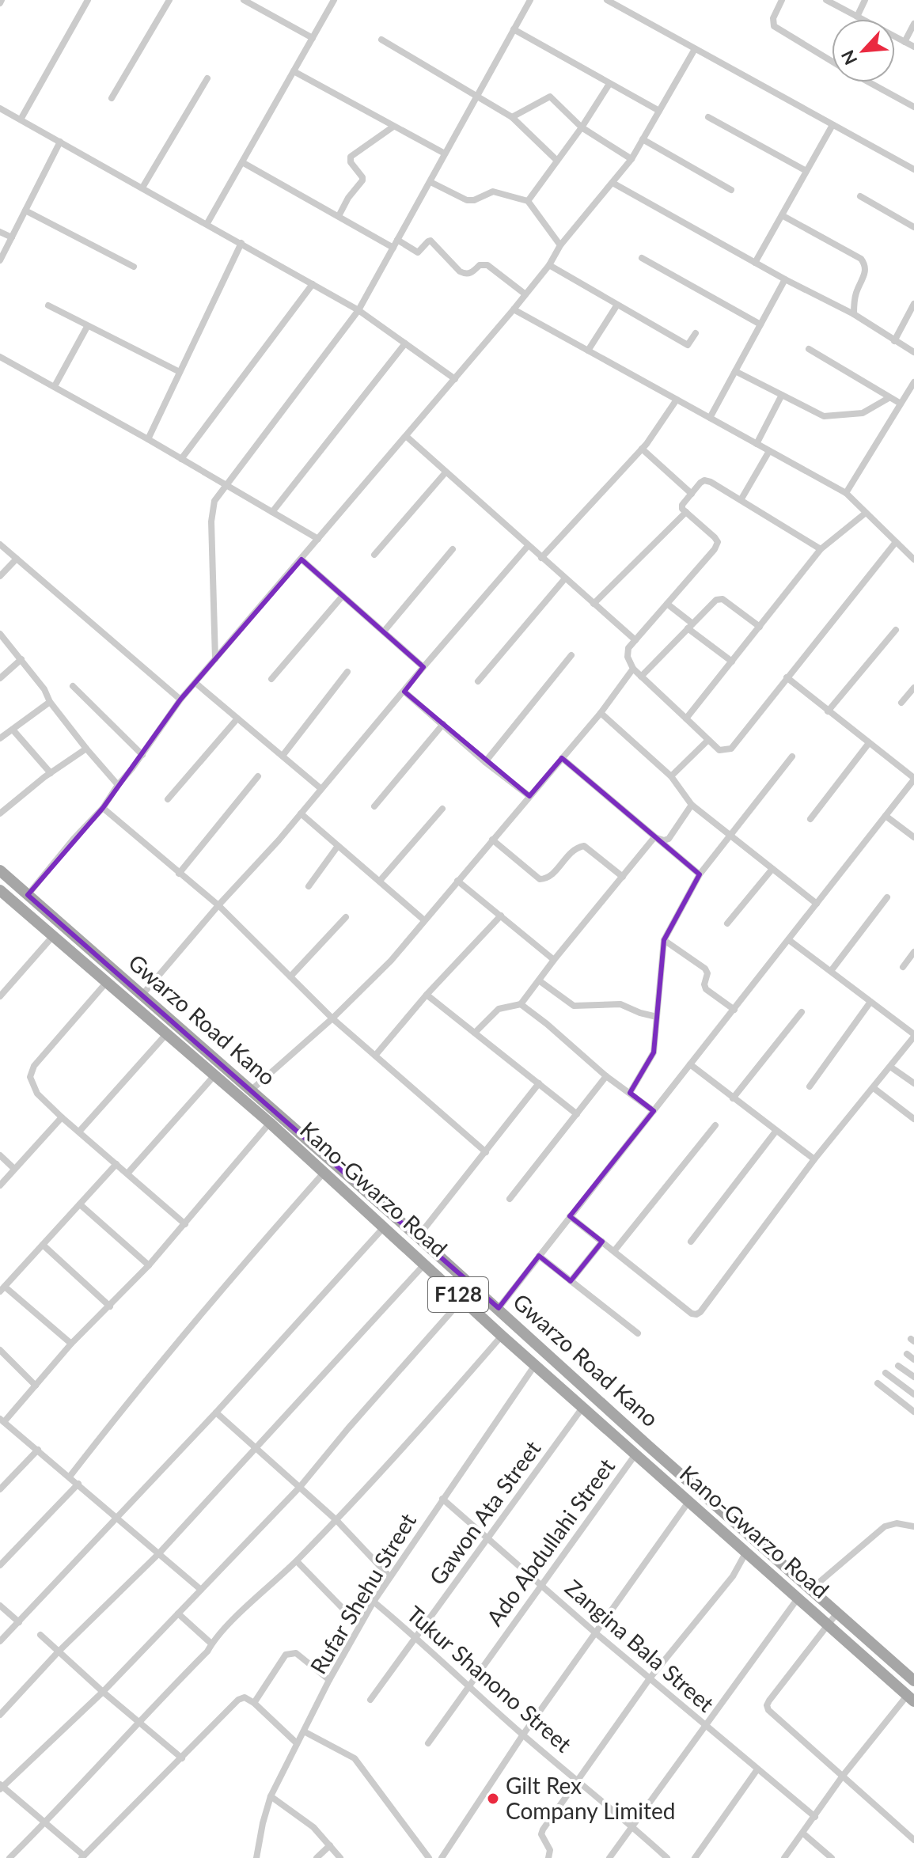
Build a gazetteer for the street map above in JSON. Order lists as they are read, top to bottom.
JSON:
{
  "streets": {
    "main road": ["Gwarzo Road Kano", "Kano-Gwarzo Road", "F128"],
    "street": [
      "Gawon Ata Street",
      "Ado Abdullahi Street",
      "Rufar Shehu Street",
      "Zangina Bala Street",
      "Tukur Shanono Street"
    ]
  },
  "crossings": [
    ["Kano-Gwarzo Road", "Gawon Ata Street"],
    ["Kano-Gwarzo Road", "Ado Abdullahi Street"],
    ["Kano-Gwarzo Road", "Rufar Shehu Street"],
    ["Gawon Ata Street", "Zangina Bala Street"],
    ["Gawon Ata Street", "Tukur Shanono Street"],
    ["Ado Abdullahi Street", "Zangina Bala Street"],
    ["Ado Abdullahi Street", "Tukur Shanono Street"],
    ["Rufar Shehu Street", "Zangina Bala Street"],
    ["Rufar Shehu Street", "Tukur Shanono Street"]
  ],
  "places": ["Gilt Rex Company Limited"],
  "north": "bottom left"
}
